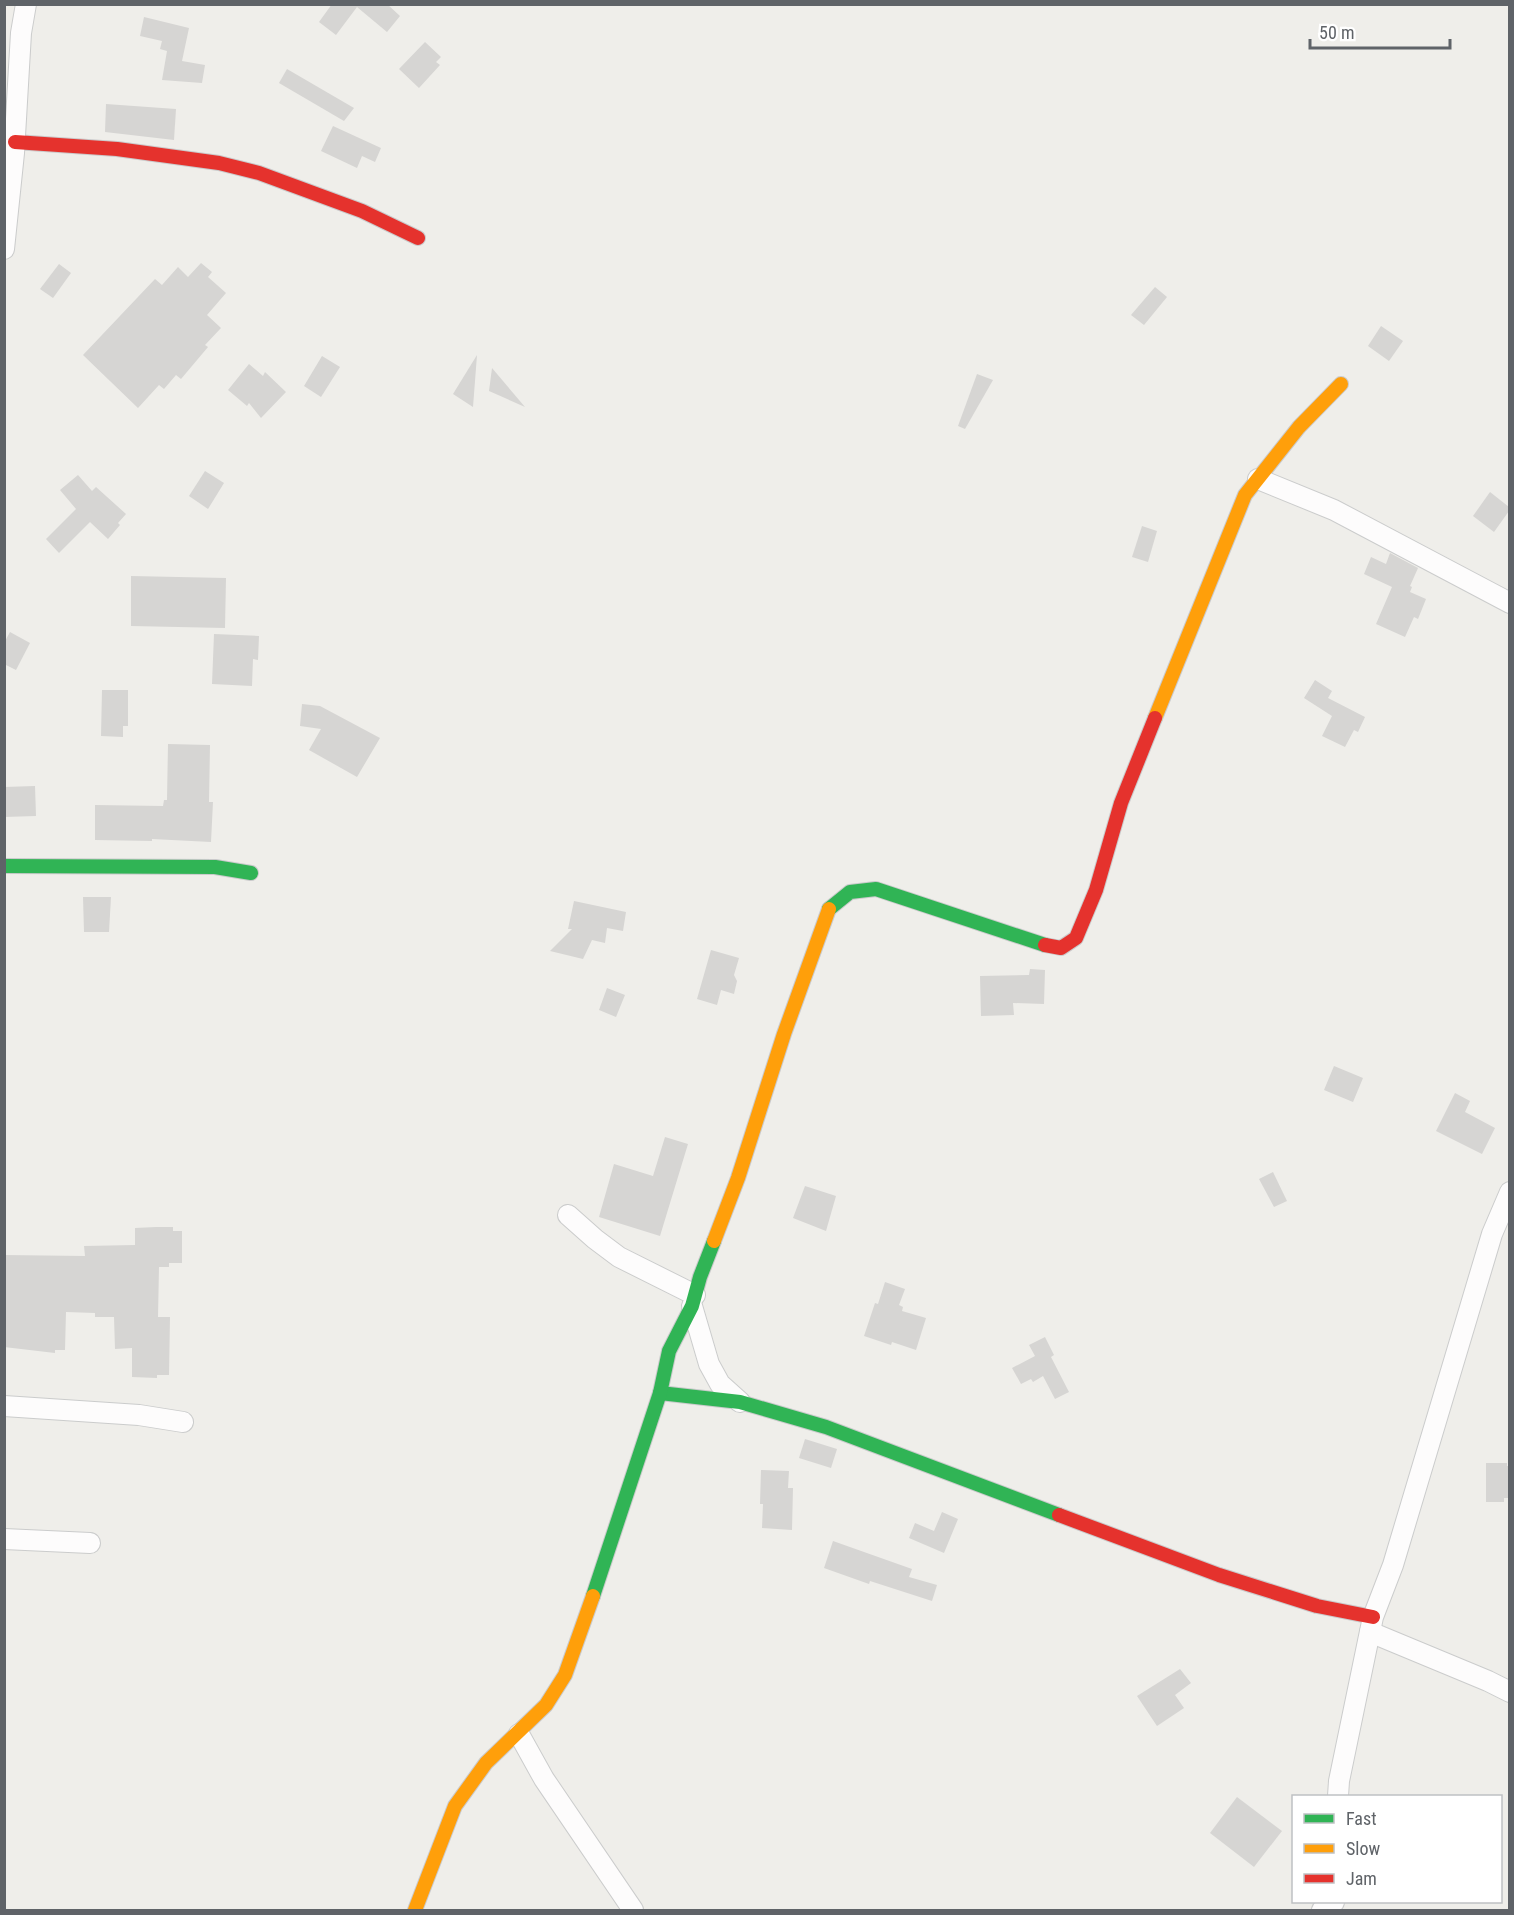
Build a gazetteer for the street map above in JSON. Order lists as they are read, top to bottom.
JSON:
{
  "legend": ["Fast", "Slow", "Jam"],
  "scale_bar": "50 m"
}
